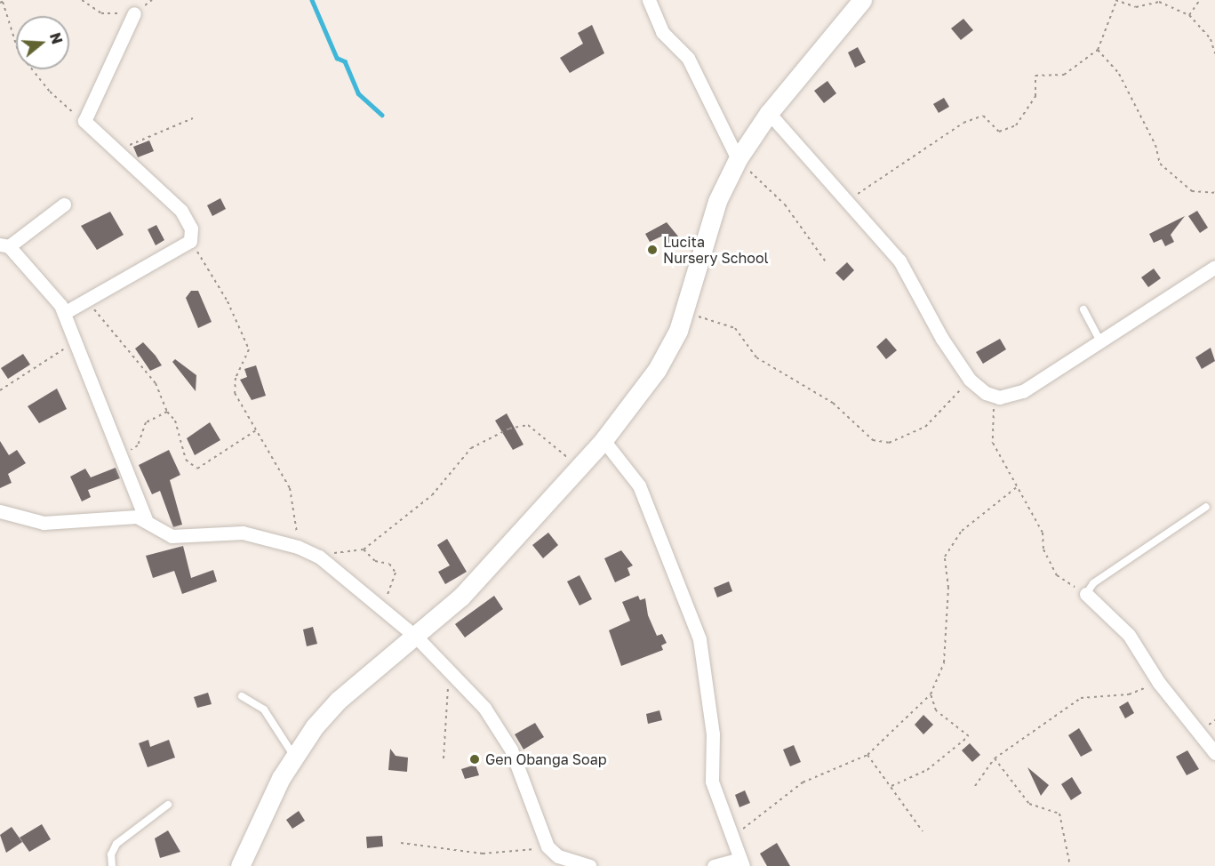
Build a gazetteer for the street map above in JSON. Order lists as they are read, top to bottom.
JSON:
{
  "places": ["Lucita Nursery School", "Gen Obanga Soap"],
  "north": "right"
}
